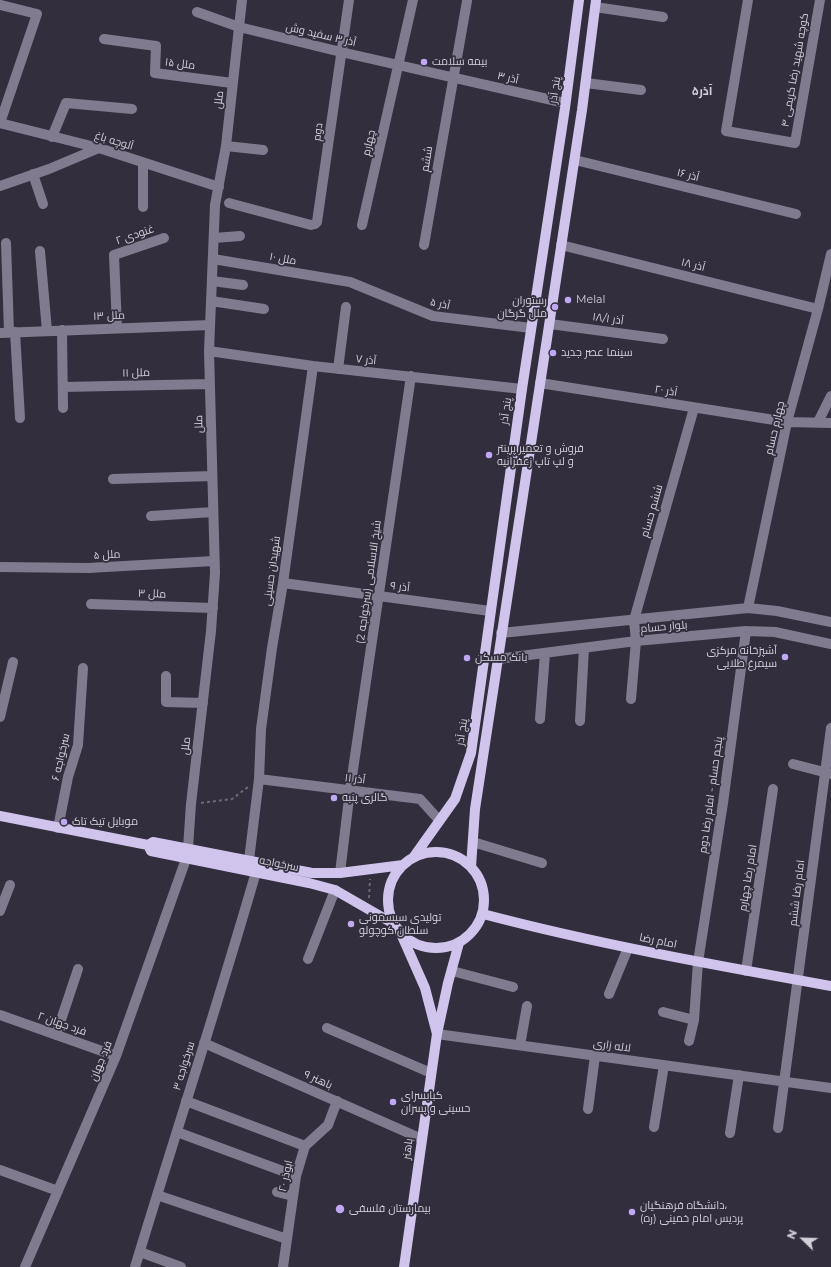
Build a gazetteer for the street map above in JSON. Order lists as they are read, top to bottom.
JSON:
{
  "streets": {
    "main road": [
      "پنج آذر",
      "سرخواجه",
      "امام رضا",
      "باهنر"
    ],
    "street": [
      "آذر ۳ سفید وش",
      "ملل ۱۵",
      "کوچه شهید رضا کریمی ۴",
      "۳ آذر",
      "ملل",
      "دوم",
      "آلوچه باغ",
      "چهارم",
      "ششم",
      "۱۶ آذر",
      "۲ غنودی",
      "۱۰ ملل",
      "۱۸ آذر",
      "آذر ۵",
      "ملل ۱۳",
      "۱۸/۱ آذر",
      "آذر ۷",
      "۱۱ ملل",
      "۲۰ آذر",
      "چهارم حسام",
      "ششم حسام",
      "ملل ۵",
      "شهیدان حسینی",
      "شیخ الاسلامی (سرخواجه 2)",
      "۹ آذر",
      "ملل ۳",
      "بلوار حسام",
      "سرخواجه ۶",
      "آذر ۱۱",
      "پنجم حسام - امام رضا دوم",
      "امام رضا چهارم",
      "امام رضا ششم",
      "۲ فرد جهان",
      "لاله زاری",
      "فرد جهان",
      "سرخواجه ۳",
      "۹ باهنر",
      "ابوذر ۲۰"
    ]
  },
  "crossings": [
    ["آذر ۳ سفید وش", "۳ آذر"],
    ["آذر ۳ سفید وش", "ملل"],
    ["آذر ۳ سفید وش", "دوم"],
    ["آذر ۳ سفید وش", "چهارم"],
    ["ملل ۱۵", "ملل"],
    ["۳ آذر", "پنج آذر"],
    ["۳ آذر", "چهارم"],
    ["۳ آذر", "ششم"],
    ["پنج آذر", "آذر ۵"],
    ["پنج آذر", "آذر ۷"],
    ["پنج آذر", "۹ آذر"],
    ["پنج آذر", "آذر ۱۱"],
    ["پنج آذر", "سرخواجه"],
    ["پنج آذر", "امام رضا"],
    ["پنج آذر", "باهنر"],
    ["ملل", "آلوچه باغ"],
    ["ملل", "۱۰ ملل"],
    ["ملل", "ملل ۱۳"],
    ["ملل", "آذر ۷"],
    ["ملل", "۱۱ ملل"],
    ["ملل", "ملل ۵"],
    ["ملل", "ملل ۳"],
    ["ملل", "سرخواجه"],
    ["ملل", "فرد جهان"],
    ["۲ غنودی", "ملل ۱۳"],
    ["۱۰ ملل", "آذر ۵"],
    ["۱۸ آذر", "چهارم حسام"],
    ["آذر ۷", "شهیدان حسینی"],
    ["آذر ۷", "شیخ الاسلامی (سرخواجه 2)"],
    ["۲۰ آذر", "چهارم حسام"],
    ["۲۰ آذر", "ششم حسام"],
    ["چهارم حسام", "بلوار حسام"],
    ["ششم حسام", "بلوار حسام"],
    ["شهیدان حسینی", "۹ آذر"],
    ["شهیدان حسینی", "آذر ۱۱"],
    ["شهیدان حسینی", "سرخواجه"],
    ["شیخ الاسلامی (سرخواجه 2)", "۹ آذر"],
    ["شیخ الاسلامی (سرخواجه 2)", "آذر ۱۱"],
    ["شیخ الاسلامی (سرخواجه 2)", "سرخواجه"],
    ["بلوار حسام", "پنجم حسام - امام رضا دوم"],
    ["سرخواجه ۶", "سرخواجه"],
    ["پنجم حسام - امام رضا دوم", "امام رضا"],
    ["سرخواجه", "امام رضا"],
    ["سرخواجه", "فرد جهان"],
    ["سرخواجه", "سرخواجه ۳"],
    ["سرخواجه", "باهنر"],
    ["امام رضا چهارم", "امام رضا"],
    ["امام رضا ششم", "امام رضا"],
    ["امام رضا ششم", "لاله زاری"],
    ["امام رضا", "باهنر"],
    ["۲ فرد جهان", "فرد جهان"],
    ["لاله زاری", "باهنر"],
    ["سرخواجه ۳", "۹ باهنر"],
    ["۹ باهنر", "باهنر"]
  ],
  "districts": ["۵آذر"],
  "places": [
    "بیمه سلامت",
    "Melal",
    "رستوران ملل گرگان",
    "سینما عصر جدید",
    "فروش و تعمیر پرینتر و لپ تاپ زعفرانیه",
    "آشپزخانه مرکزی سیمرغ طلایی",
    "بانک مسکن",
    "گالری پنبه",
    "موبایل تیک تاک",
    "تولیدی سیسمونی سلطان کوچولو",
    "کبابسرای حسینی و پسران",
    "بیمارستان فلسفی",
    "دانشگاه فرهنگیان، پردیس امام خمینی (ره)"
  ],
  "north": "top left"
}
